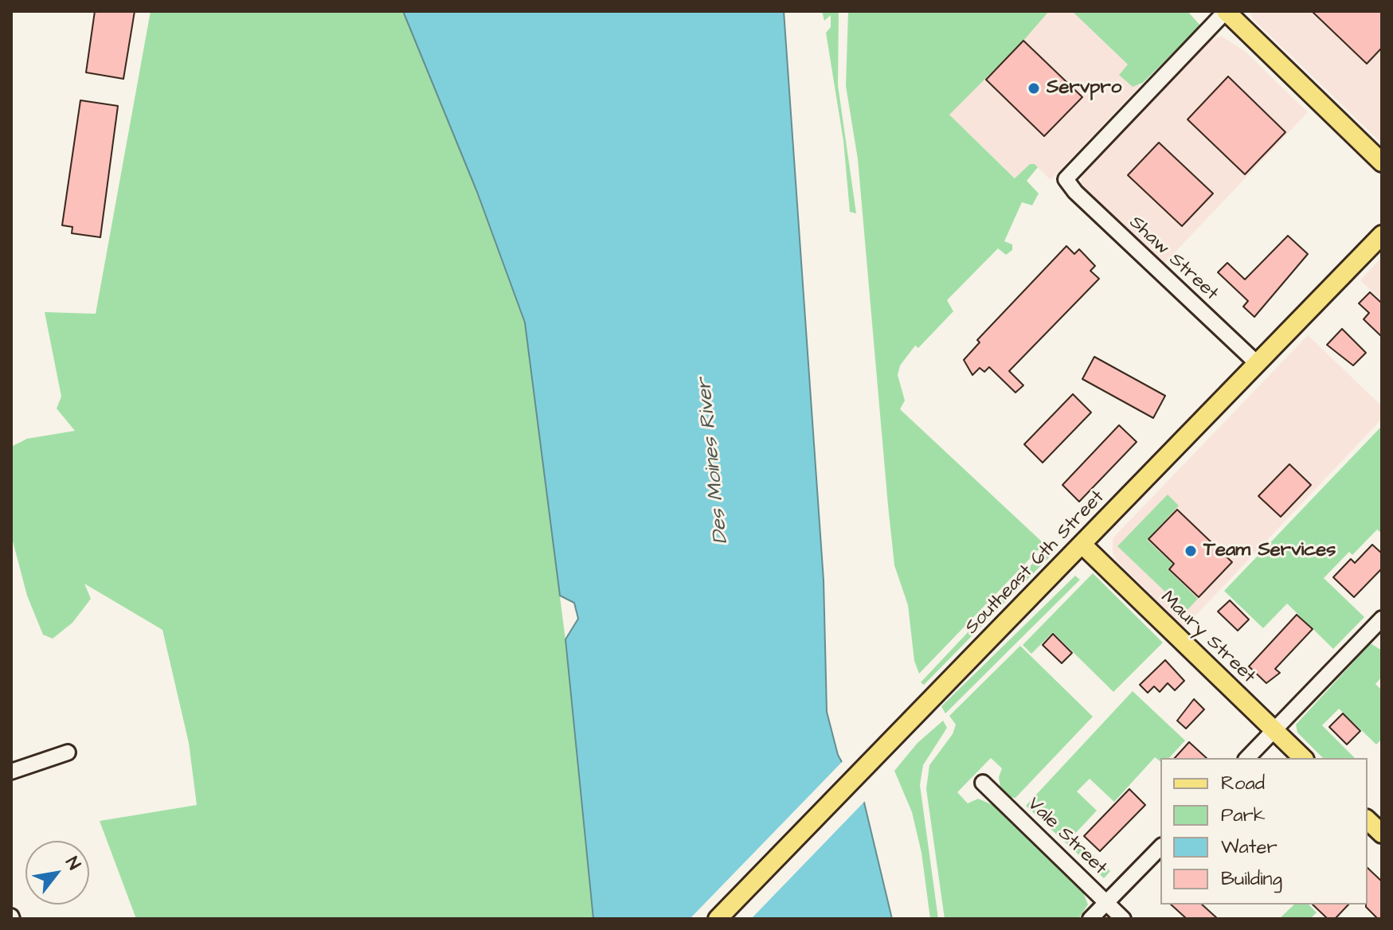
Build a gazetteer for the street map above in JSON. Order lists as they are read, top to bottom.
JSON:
{
  "streets": {
    "main road": ["Southeast 6th Street", "Maury Street"],
    "street": ["Shaw Street", "Vale Street"]
  },
  "crossings": [
    ["Shaw Street", "Southeast 6th Street"],
    ["Southeast 6th Street", "Maury Street"]
  ],
  "water": ["Des Moines River"],
  "places": ["Servpro", "Team Services"],
  "legend": [
    "Road",
    "Park",
    "Water",
    "Building"
  ],
  "north": "top right"
}
